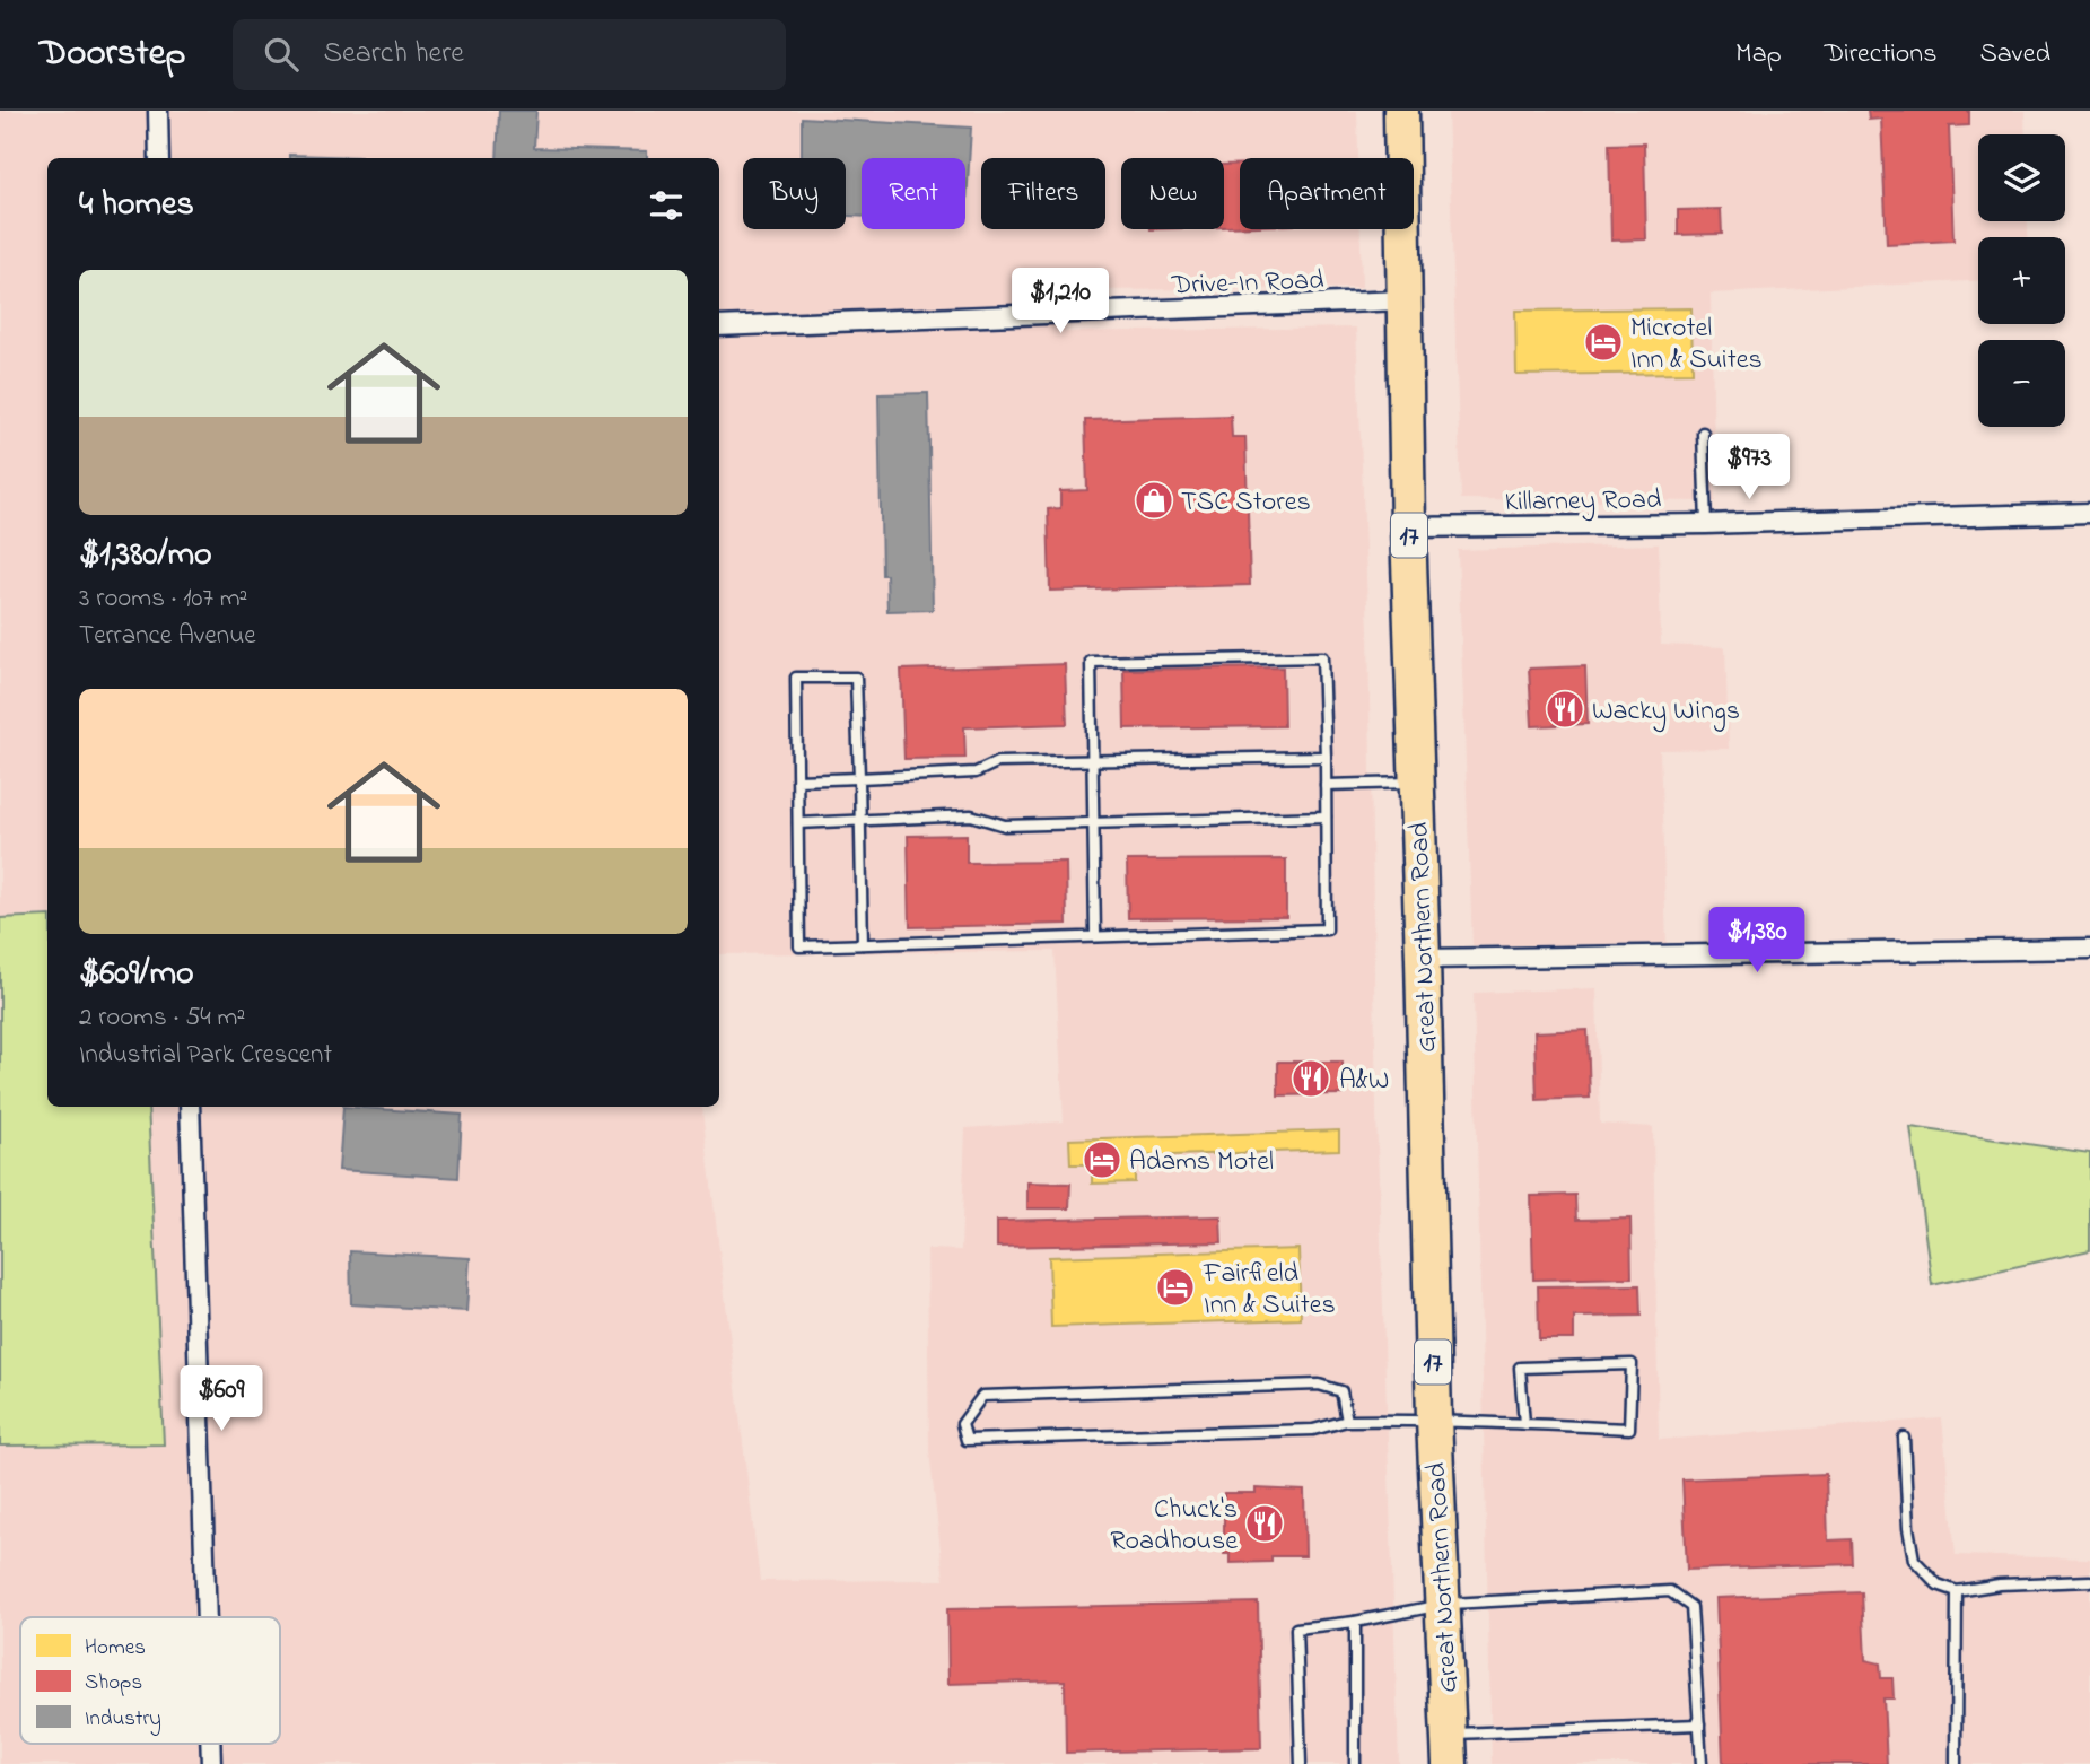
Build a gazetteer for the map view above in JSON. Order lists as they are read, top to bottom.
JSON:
{
  "streets": {
    "highway": ["17", "Great Northern Road"],
    "street": ["Drive-In Road", "Killarney Road"]
  },
  "crossings": [
    ["Drive-In Road", "Great Northern Road"],
    ["Killarney Road", "Great Northern Road"]
  ],
  "places": {
    "hotel": ["Microtel Inn & Suites", "Adams Motel", "Fairfield Inn & Suites"],
    "shop": ["TSC Stores"],
    "restaurant": ["Wacky Wings", "A&W", "Chuck's Roadhouse"]
  },
  "legend": ["Homes", "Shops", "Industry"],
  "page": {
    "header": "Doorstep",
    "search": "Search here",
    "nav": ["Map", "Directions", "Saved"],
    "map_buttons": ["+", "−"],
    "chip": [
      "Buy",
      "Rent",
      "Filters",
      "New",
      "Apartment"
    ],
    "heading": "4 homes",
    "list": [
      {
        "name": "$1,380/mo",
        "note": "3 rooms · 107 m² · Terrance Avenue"
      },
      {
        "name": "$609/mo",
        "note": "2 rooms · 54 m² · Industrial Park Crescent"
      }
    ],
    "price": [
      "$1,210",
      "$973",
      "$1,380",
      "$609"
    ]
  }
}
